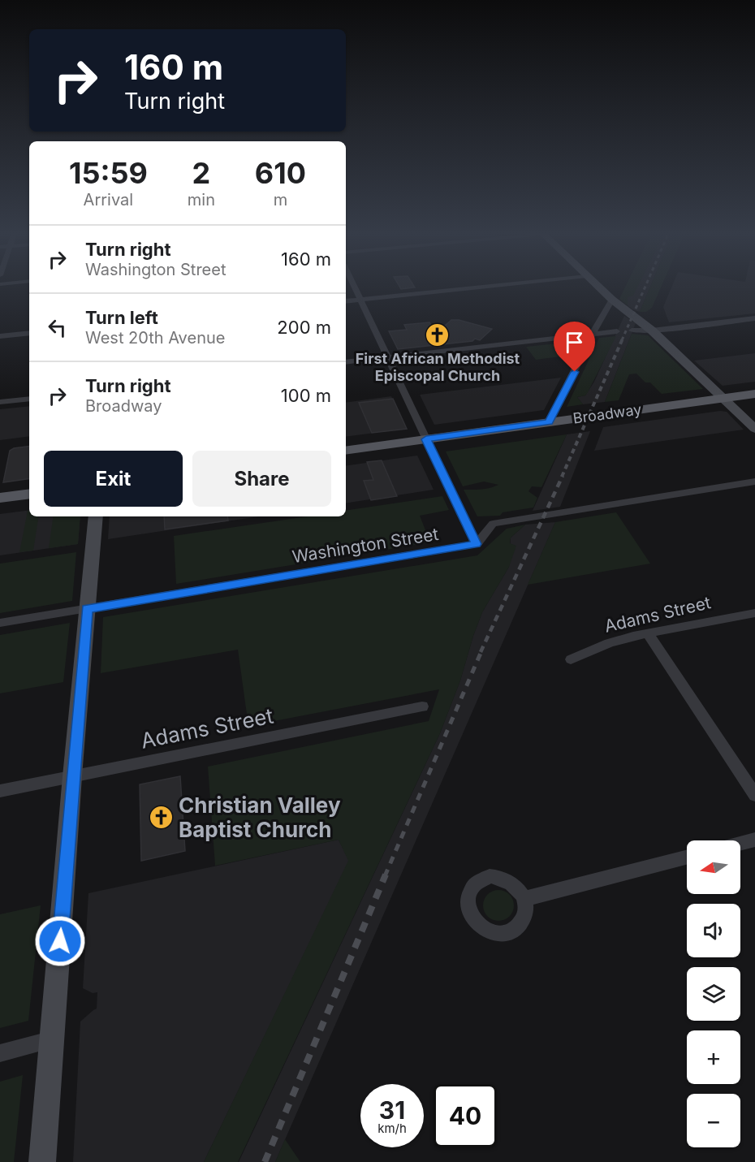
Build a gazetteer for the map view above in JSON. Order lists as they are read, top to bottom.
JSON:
{
  "streets": {
    "main road": ["Broadway"],
    "street": ["Washington Street", "Adams Street"]
  },
  "places": {
    "church": ["First African Methodist Episcopal Church", "Christian Valley Baptist Church"]
  },
  "north": "left",
  "page": {
    "turn": ["160 m", "Turn right"],
    "eta": [
      "15:59",
      "Arrival",
      "2",
      "min",
      "610",
      "m"
    ],
    "list": [
      {
        "name": "Turn right",
        "note": "Washington Street",
        "value": "160 m"
      },
      {
        "name": "Turn left",
        "note": "West 20th Avenue",
        "value": "200 m"
      },
      {
        "name": "Turn right",
        "note": "Broadway",
        "value": "100 m"
      }
    ],
    "buttons": ["Exit", "Share"],
    "map_buttons": ["+", "−"],
    "speed": "31 km/h",
    "limit": "40"
  }
}
